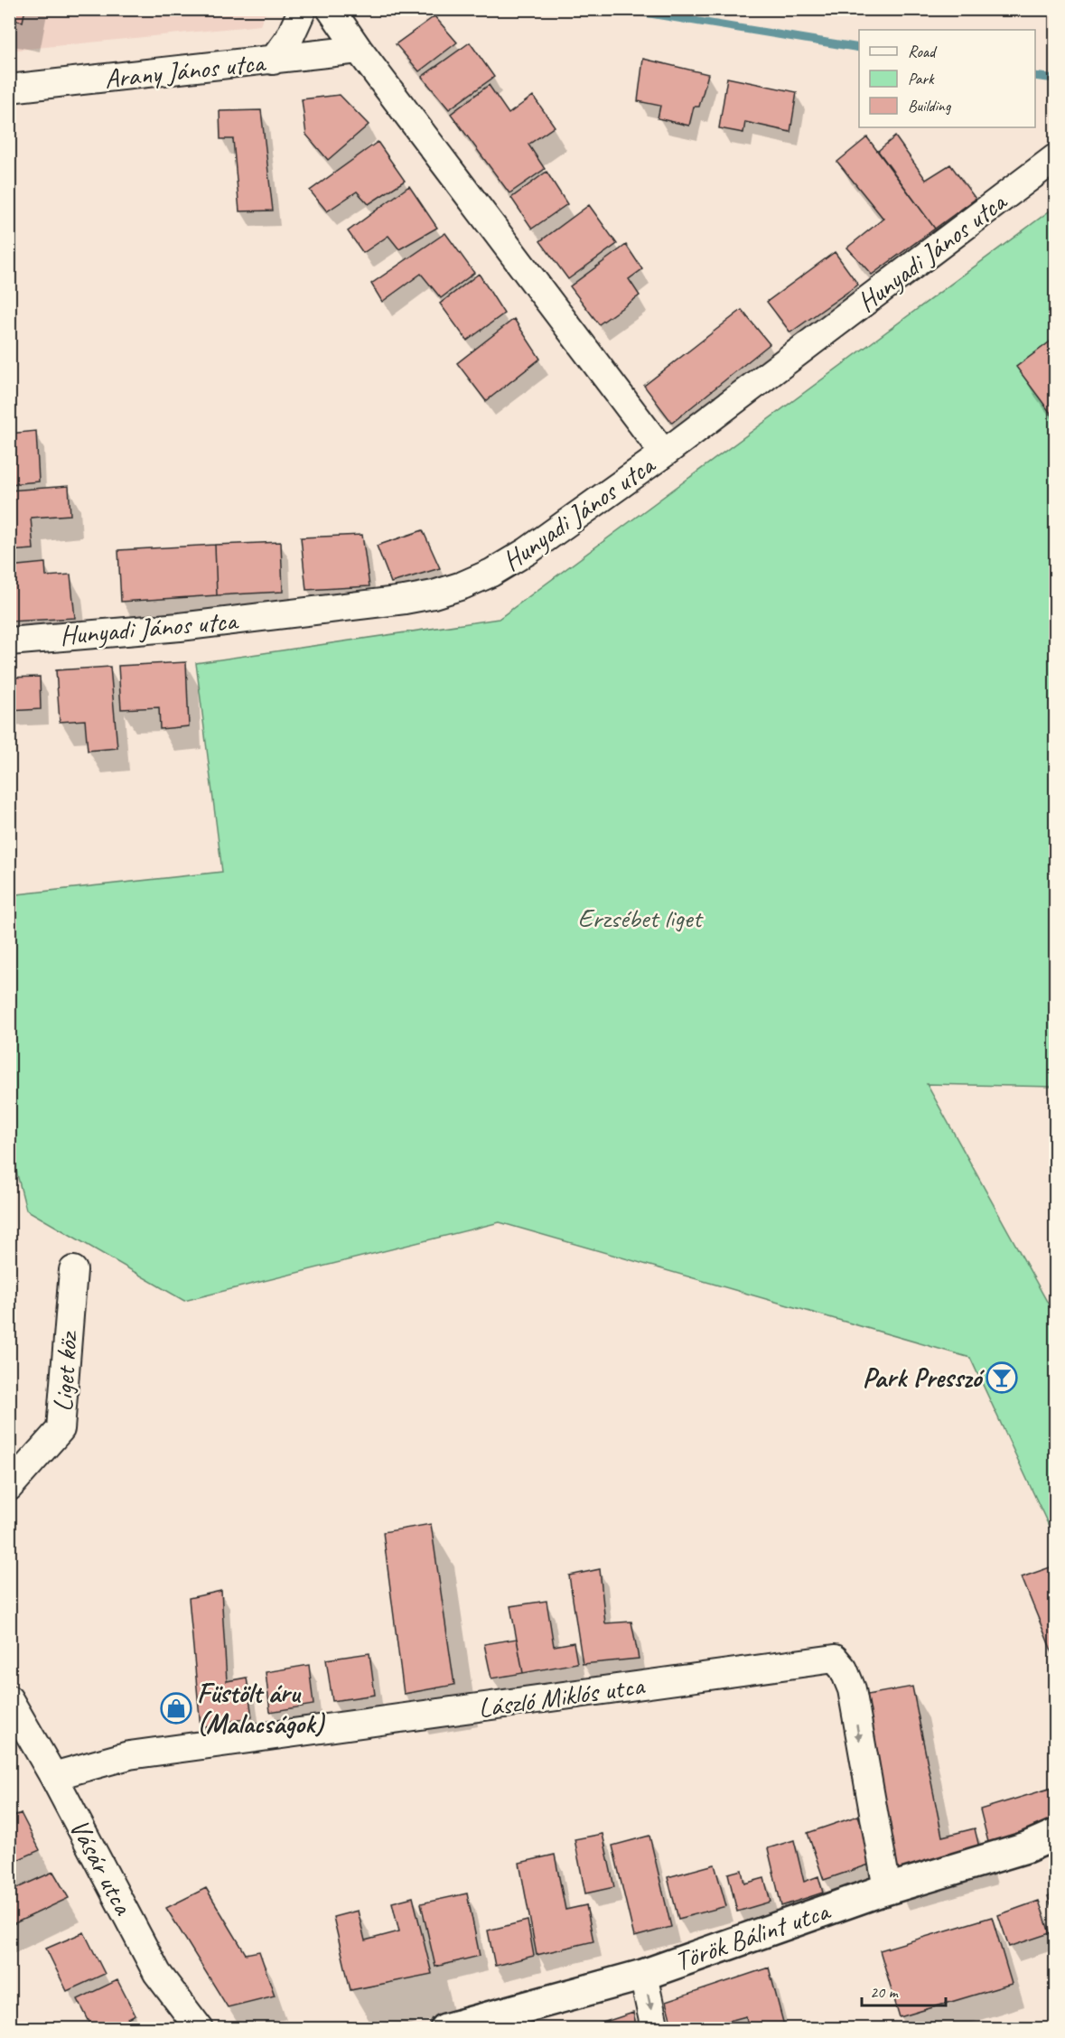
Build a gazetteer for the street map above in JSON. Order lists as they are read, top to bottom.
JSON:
{
  "streets": {
    "street": [
      "Arany János utca",
      "Hunyadi János utca",
      "Liget köz",
      "László Miklós utca",
      "Vásár utca",
      "Török Bálint utca"
    ]
  },
  "crossings": [
    ["László Miklós utca", "Vásár utca"],
    ["László Miklós utca", "Török Bálint utca"]
  ],
  "one_way": ["László Miklós utca"],
  "parks": ["Erzsébet liget"],
  "places": {
    "bar": ["Park Presszó"],
    "shop": ["Füstölt áru (Malacságok)"]
  },
  "legend": ["Road", "Park", "Building"],
  "scale_bar": "20 m"
}
